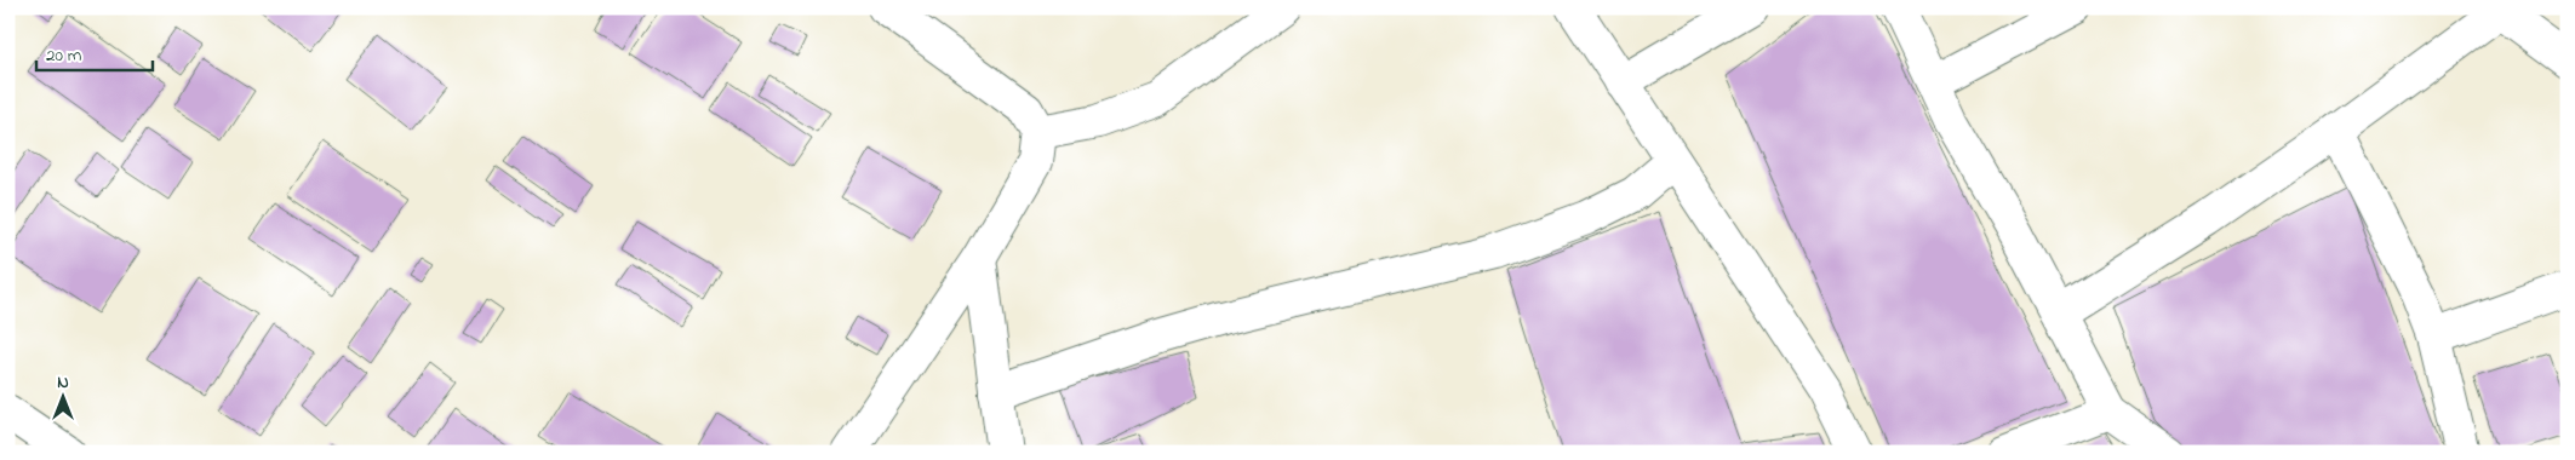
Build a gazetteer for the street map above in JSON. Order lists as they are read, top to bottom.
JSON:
{
  "scale_bar": "20 m",
  "north": "top"
}
